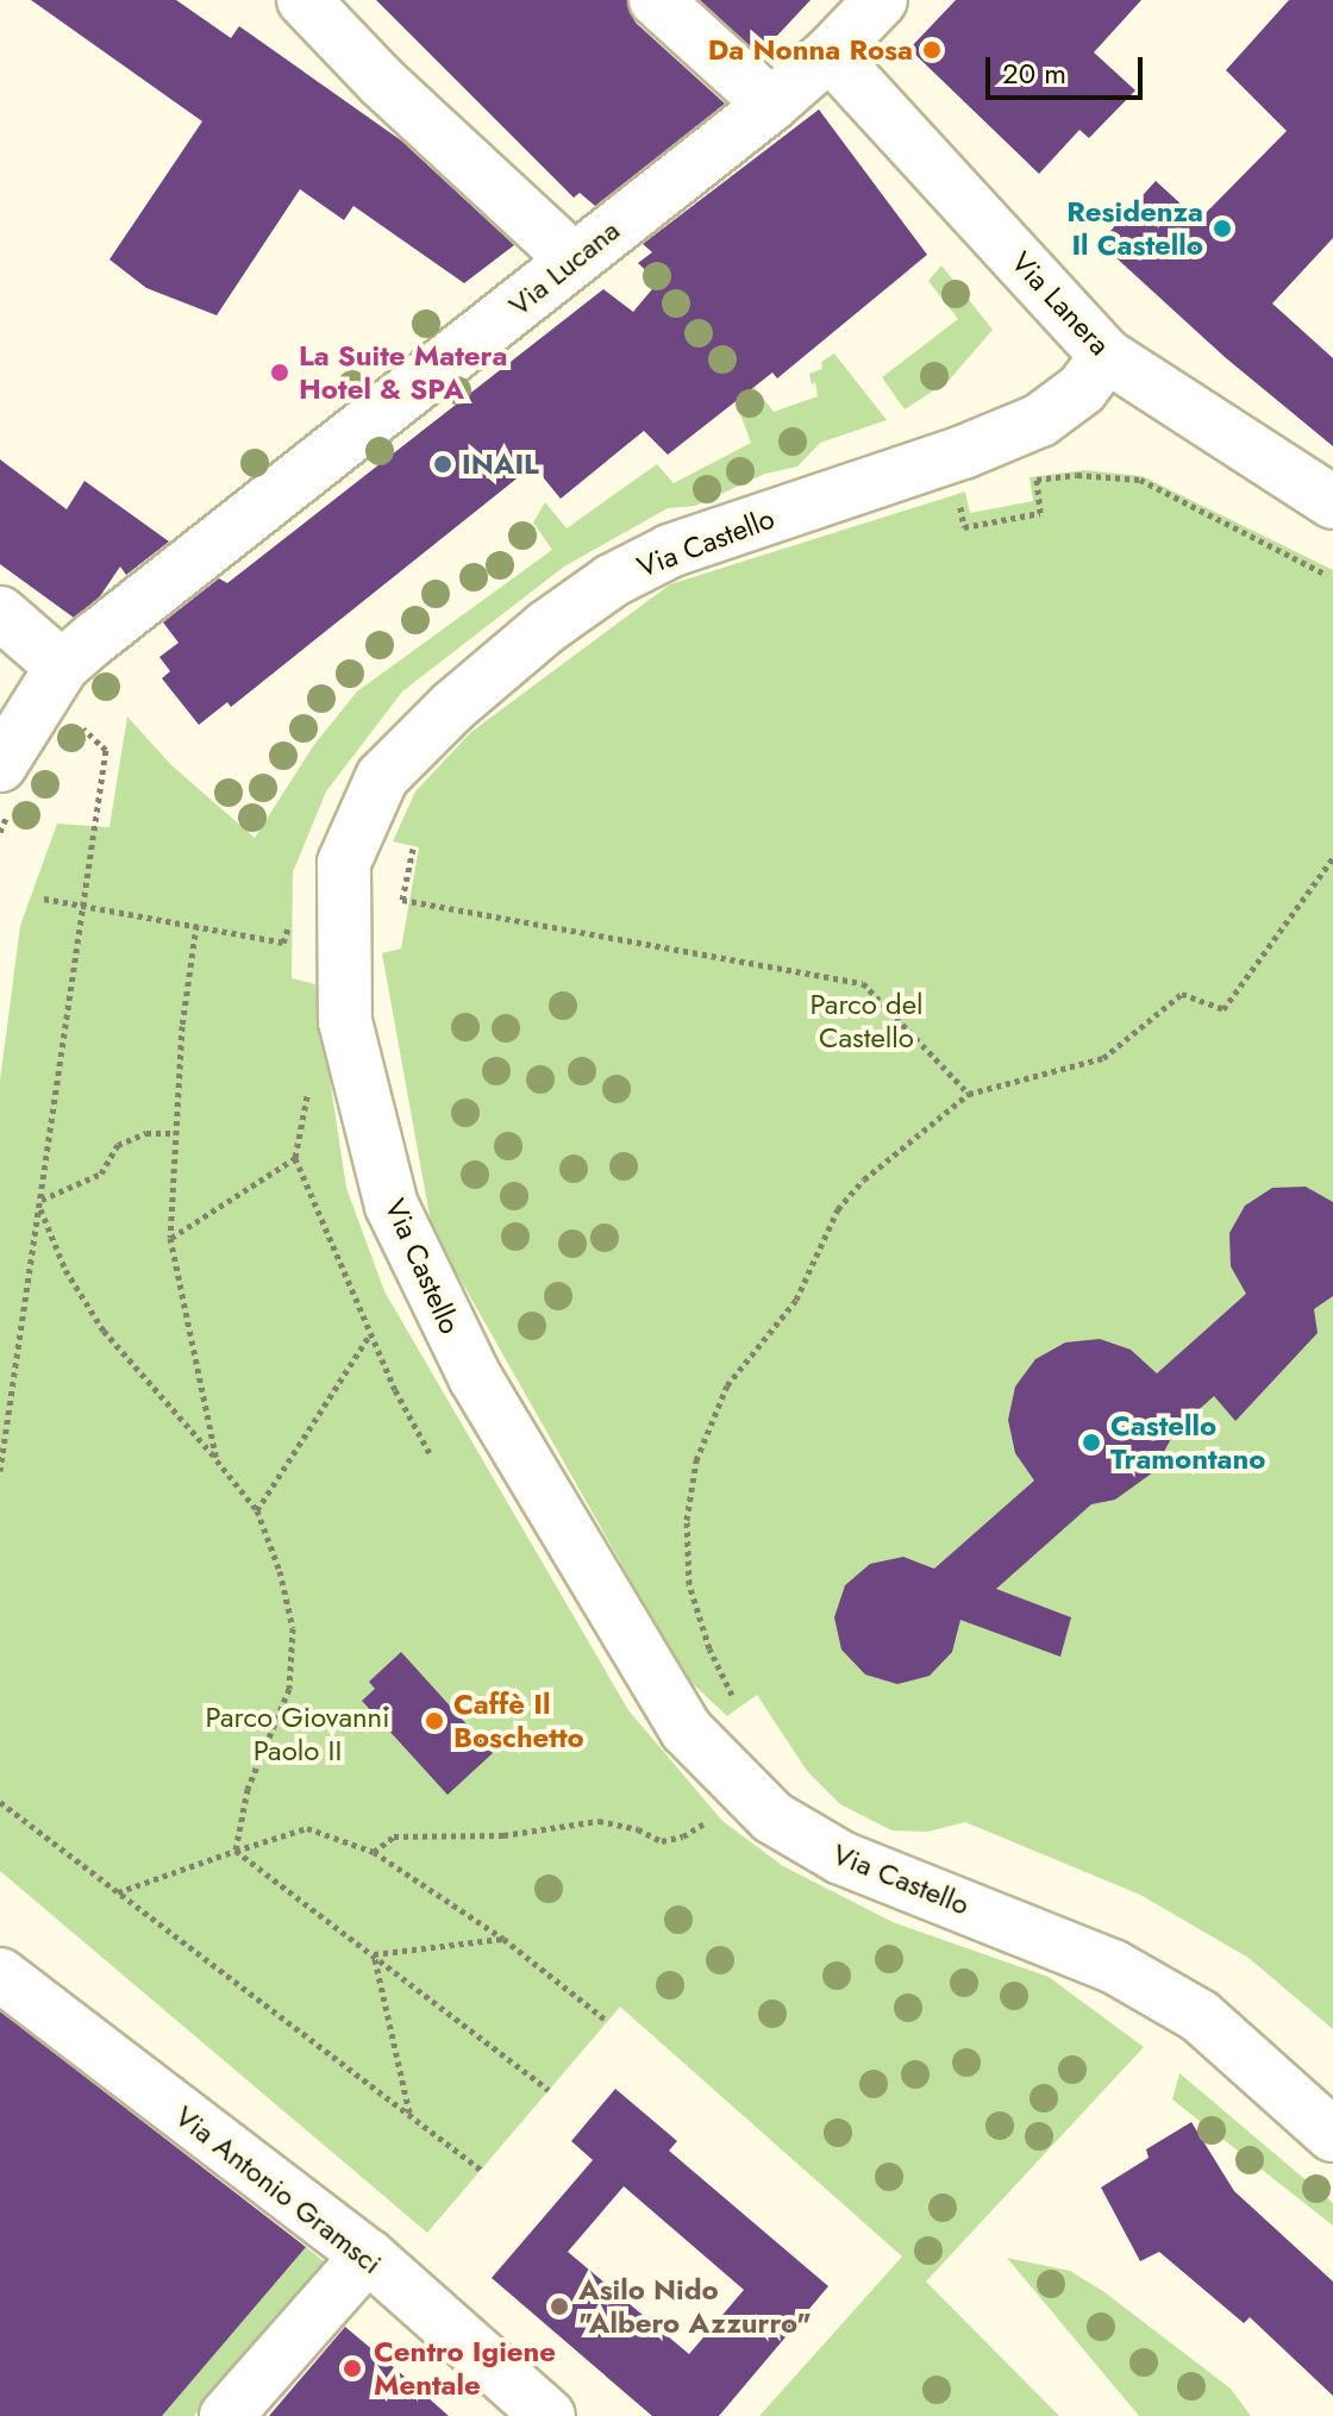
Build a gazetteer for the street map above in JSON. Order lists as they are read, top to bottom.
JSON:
{
  "streets": {
    "street": [
      "Via Lucana",
      "Via Lanera",
      "Via Castello",
      "Via Antonio Gramsci"
    ]
  },
  "crossings": [
    ["Via Lucana", "Via Lanera"],
    ["Via Lanera", "Via Castello"]
  ],
  "parks": ["Parco del Castello", "Parco Giovanni Paolo II"],
  "places": [
    "Da Nonna Rosa",
    "Residenza Il Castello",
    "La Suite Matera Hotel & SPA",
    "INAIL",
    "Castello Tramontano",
    "Caffè Il Boschetto",
    "Asilo Nido \"Albero Azzurro\"",
    "Centro Igiene Mentale"
  ],
  "scale_bar": "20 m"
}
